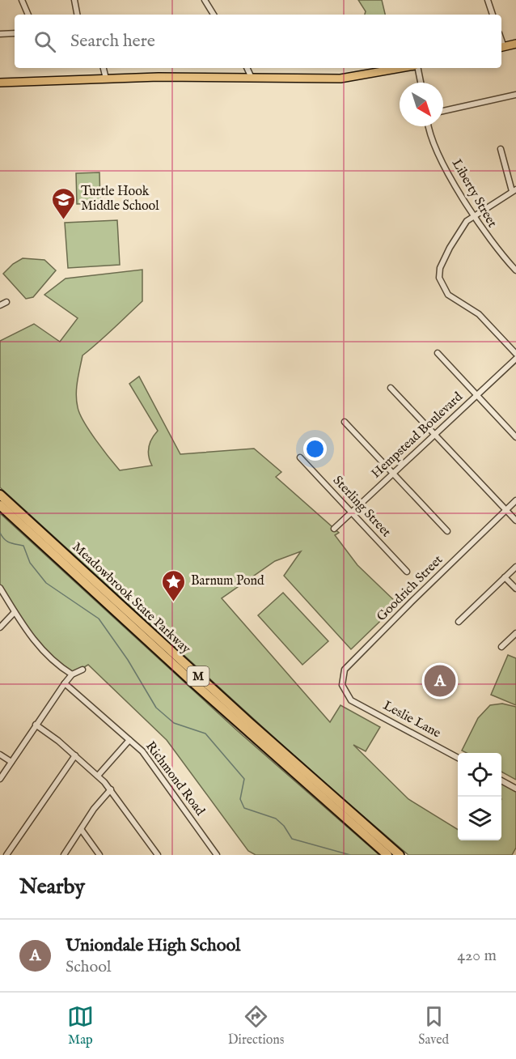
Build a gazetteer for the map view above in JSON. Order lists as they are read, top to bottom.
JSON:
{
  "streets": {
    "highway": ["Meadowbrook State Parkway", "M"],
    "street": [
      "Liberty Street",
      "Hempstead Boulevard",
      "Sterling Street",
      "Goodrich Street",
      "Leslie Lane",
      "Richmond Road"
    ]
  },
  "crossings": [
    ["Hempstead Boulevard", "Sterling Street"],
    ["Goodrich Street", "Leslie Lane"]
  ],
  "places": {
    "school or university": ["Turtle Hook Middle School"],
    "place": ["Barnum Pond"]
  },
  "north": "bottom right",
  "page": {
    "search": "Search here",
    "pins": "A",
    "heading": "Nearby",
    "list": [
      {
        "mark": "A",
        "name": "Uniondale High School",
        "note": "School",
        "value": "420 m"
      }
    ],
    "nav": ["Map", "Directions", "Saved"]
  }
}
